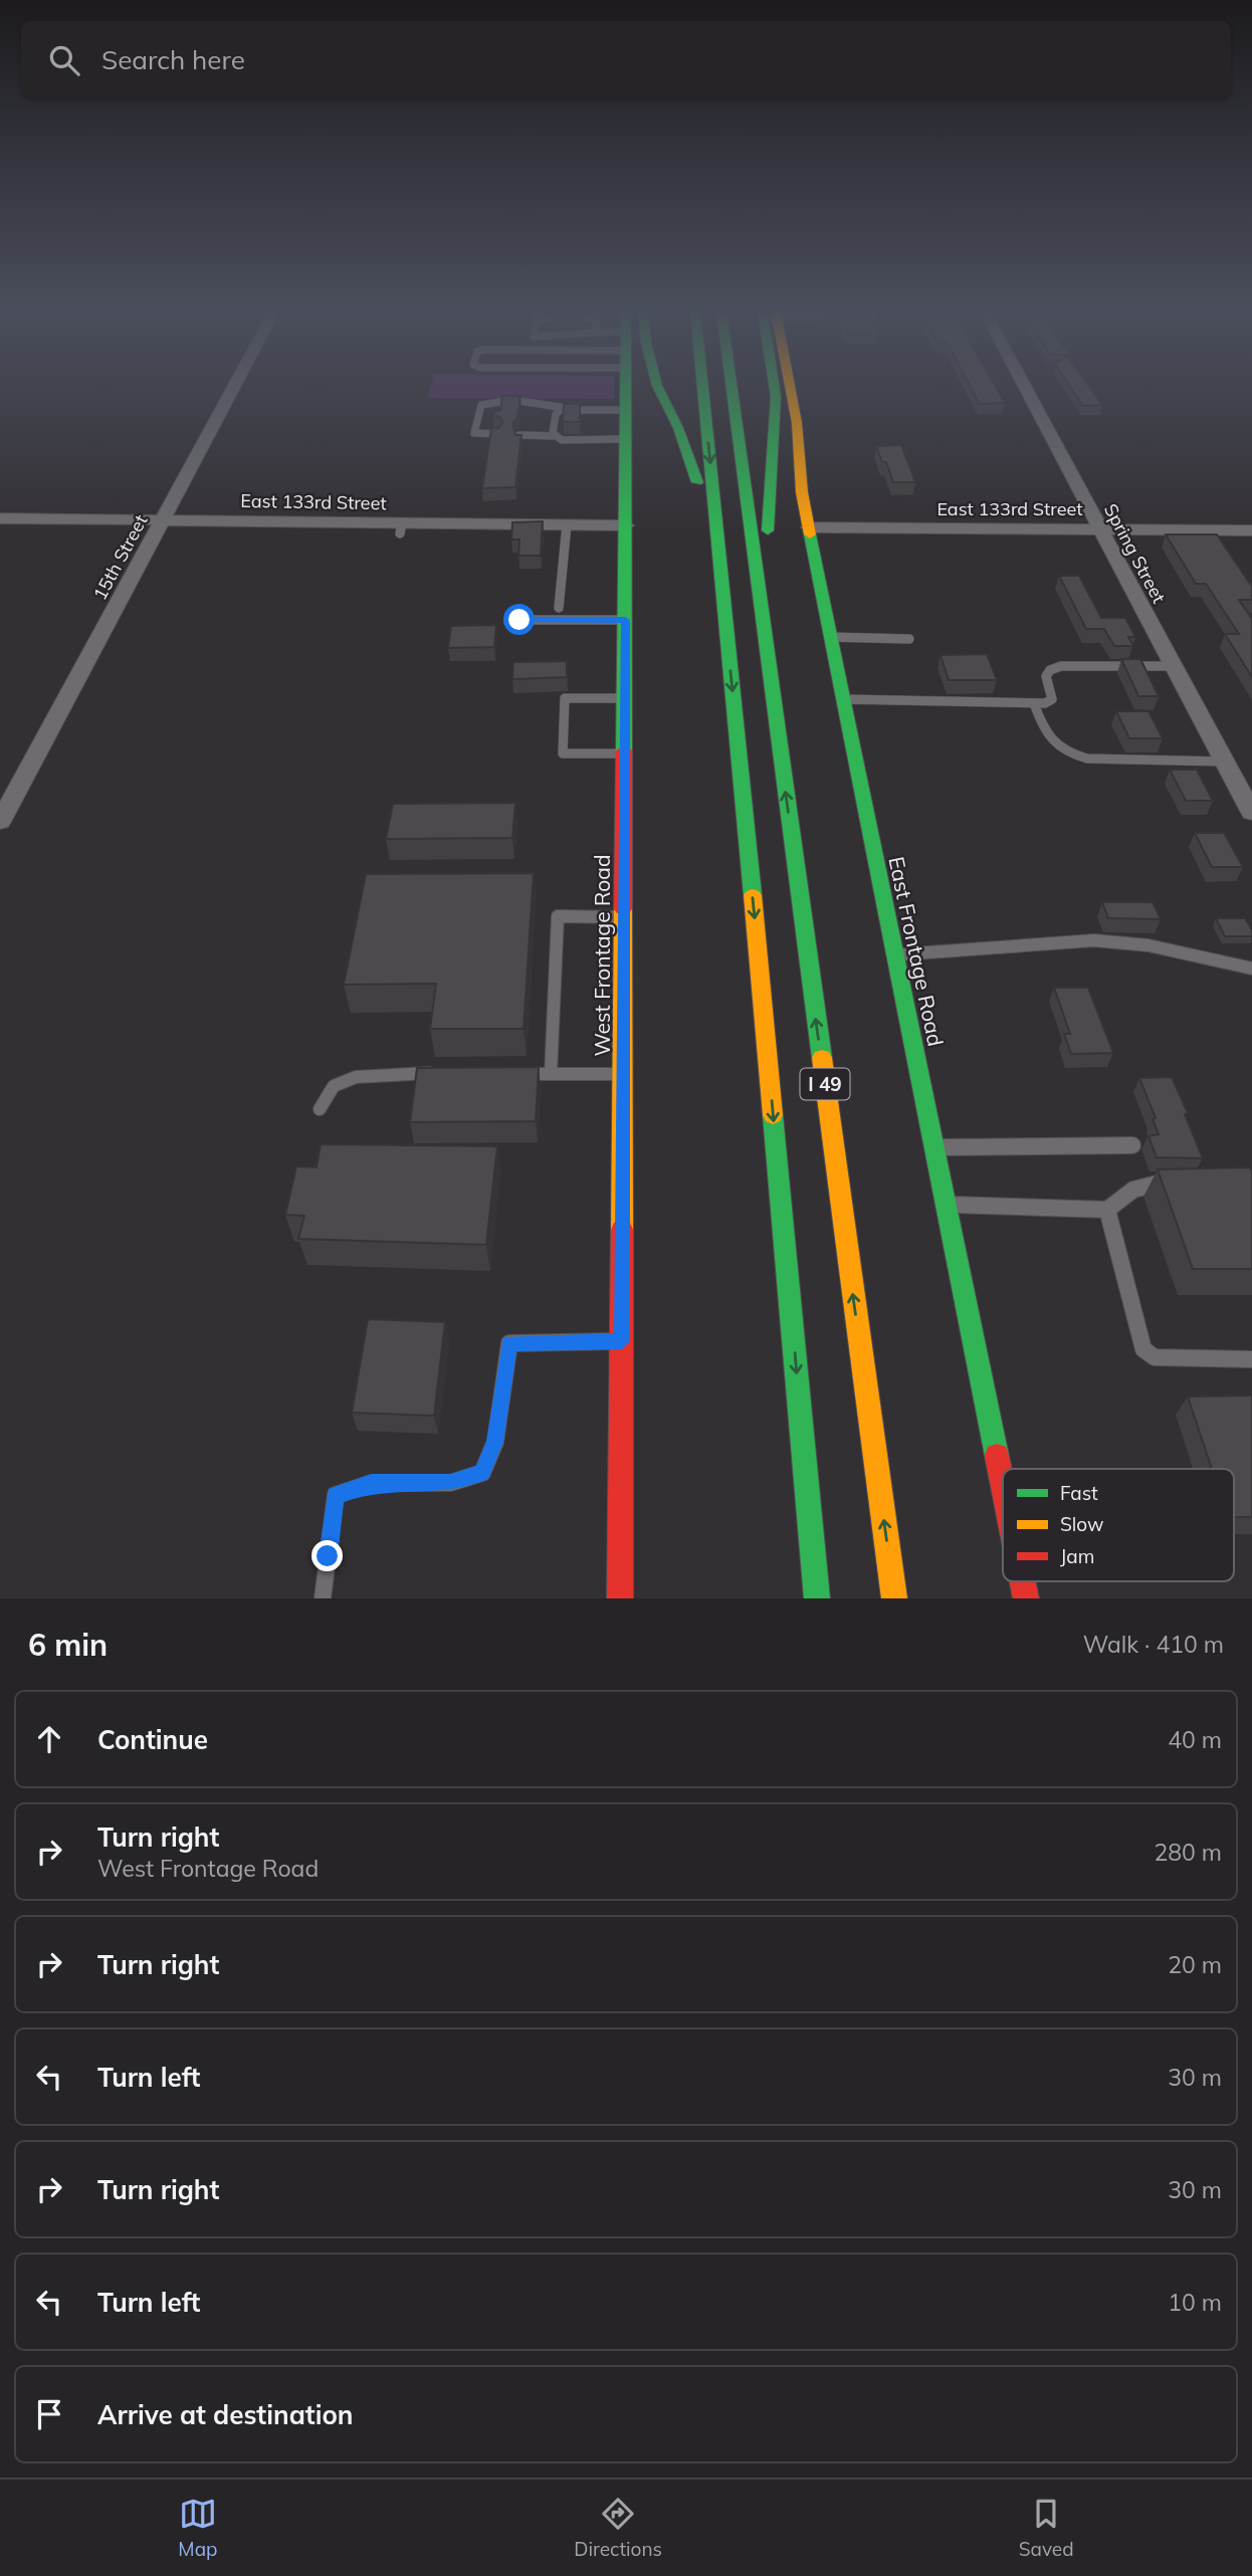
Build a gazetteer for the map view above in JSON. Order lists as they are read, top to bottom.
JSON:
{
  "streets": {
    "main road": ["East Frontage Road", "West Frontage Road", "I 49"],
    "street": ["East 133rd Street", "Spring Street", "15th Street"]
  },
  "crossings": [
    ["East 133rd Street", "Spring Street"],
    ["East 133rd Street", "15th Street"],
    ["East 133rd Street", "East Frontage Road"],
    ["East 133rd Street", "West Frontage Road"]
  ],
  "legend": ["Fast", "Slow", "Jam"],
  "page": {
    "search": "Search here",
    "heading": ["6 min", "Walk · 410 m"],
    "list": [
      ["Continue", "40 m"],
      ["Turn right", "West Frontage Road", "280 m"],
      ["Turn right", "20 m"],
      ["Turn left", "30 m"],
      ["Turn right", "30 m"],
      ["Turn left", "10 m"],
      "Arrive at destination"
    ],
    "nav": ["Map", "Directions", "Saved"]
  }
}
